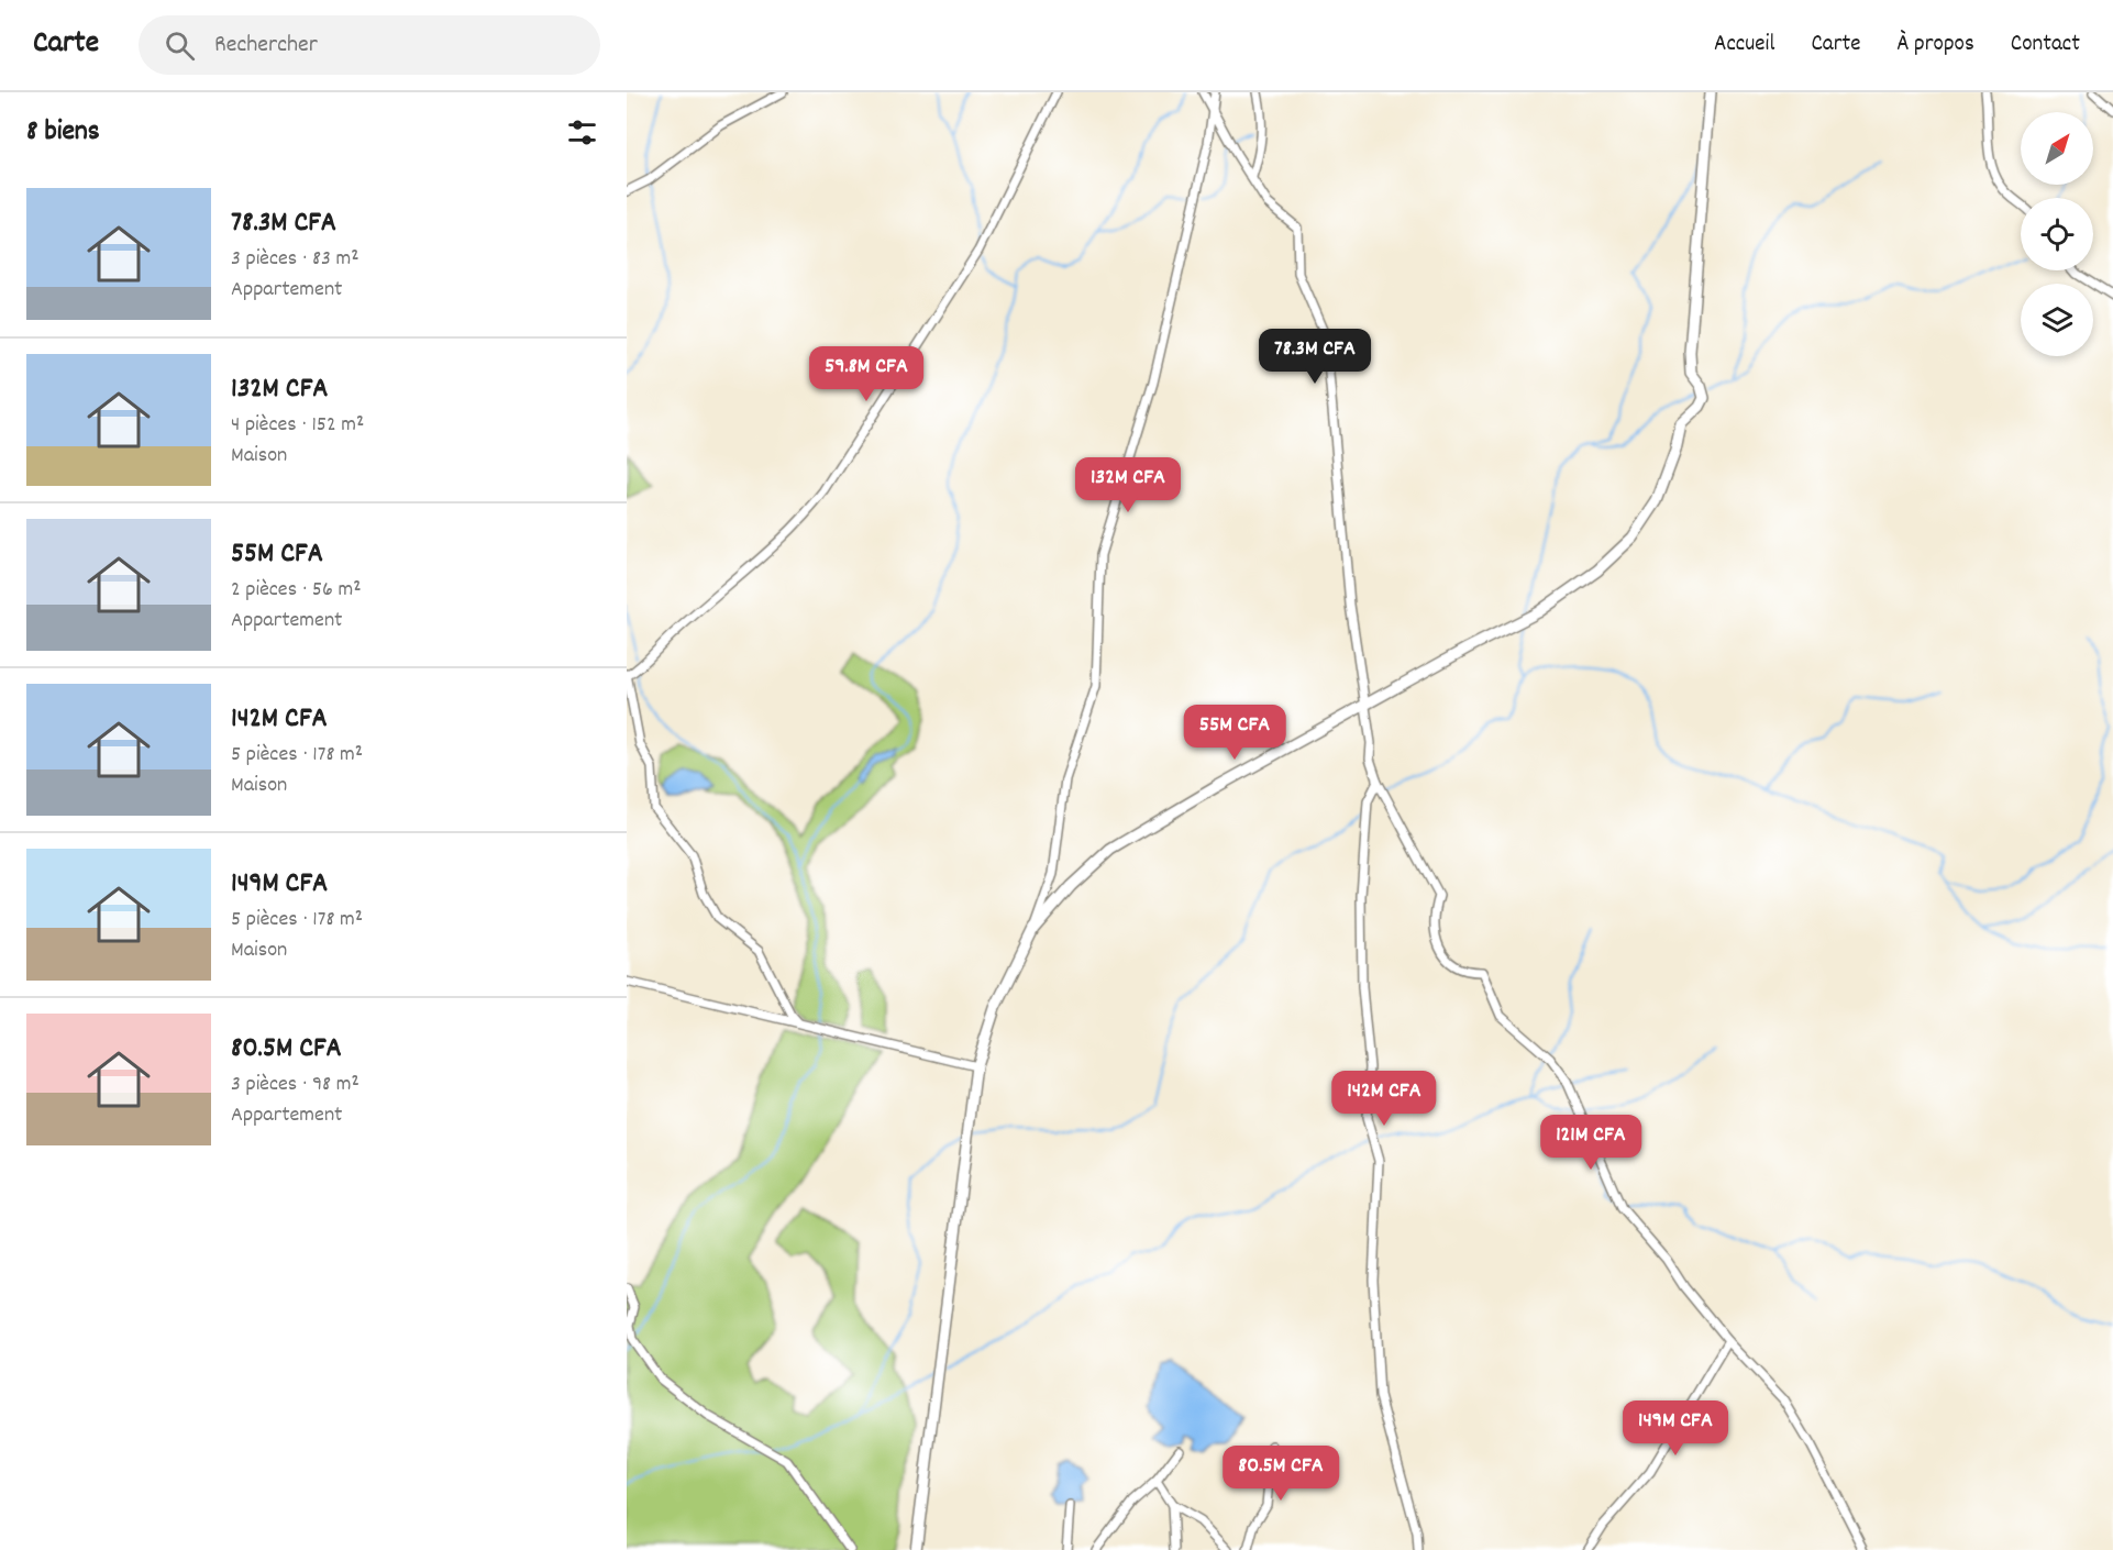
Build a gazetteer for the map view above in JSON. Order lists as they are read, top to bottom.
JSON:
{
  "north": "top right",
  "page": {
    "header": "Carte",
    "search": "Rechercher",
    "nav": [
      "Accueil",
      "Carte",
      "À propos",
      "Contact"
    ],
    "heading": "8 biens",
    "list": [
      {
        "name": "78.3M CFA",
        "note": "3 pièces · 83 m² · Appartement"
      },
      {
        "name": "132M CFA",
        "note": "4 pièces · 152 m² · Maison"
      },
      {
        "name": "55M CFA",
        "note": "2 pièces · 56 m² · Appartement"
      },
      {
        "name": "142M CFA",
        "note": "5 pièces · 178 m² · Maison"
      },
      {
        "name": "149M CFA",
        "note": "5 pièces · 178 m² · Maison"
      },
      {
        "name": "80.5M CFA",
        "note": "3 pièces · 98 m² · Appartement"
      }
    ],
    "price": [
      "78.3M CFA",
      "59.8M CFA",
      "132M CFA",
      "55M CFA",
      "142M CFA",
      "121M CFA",
      "149M CFA",
      "80.5M CFA"
    ]
  }
}
